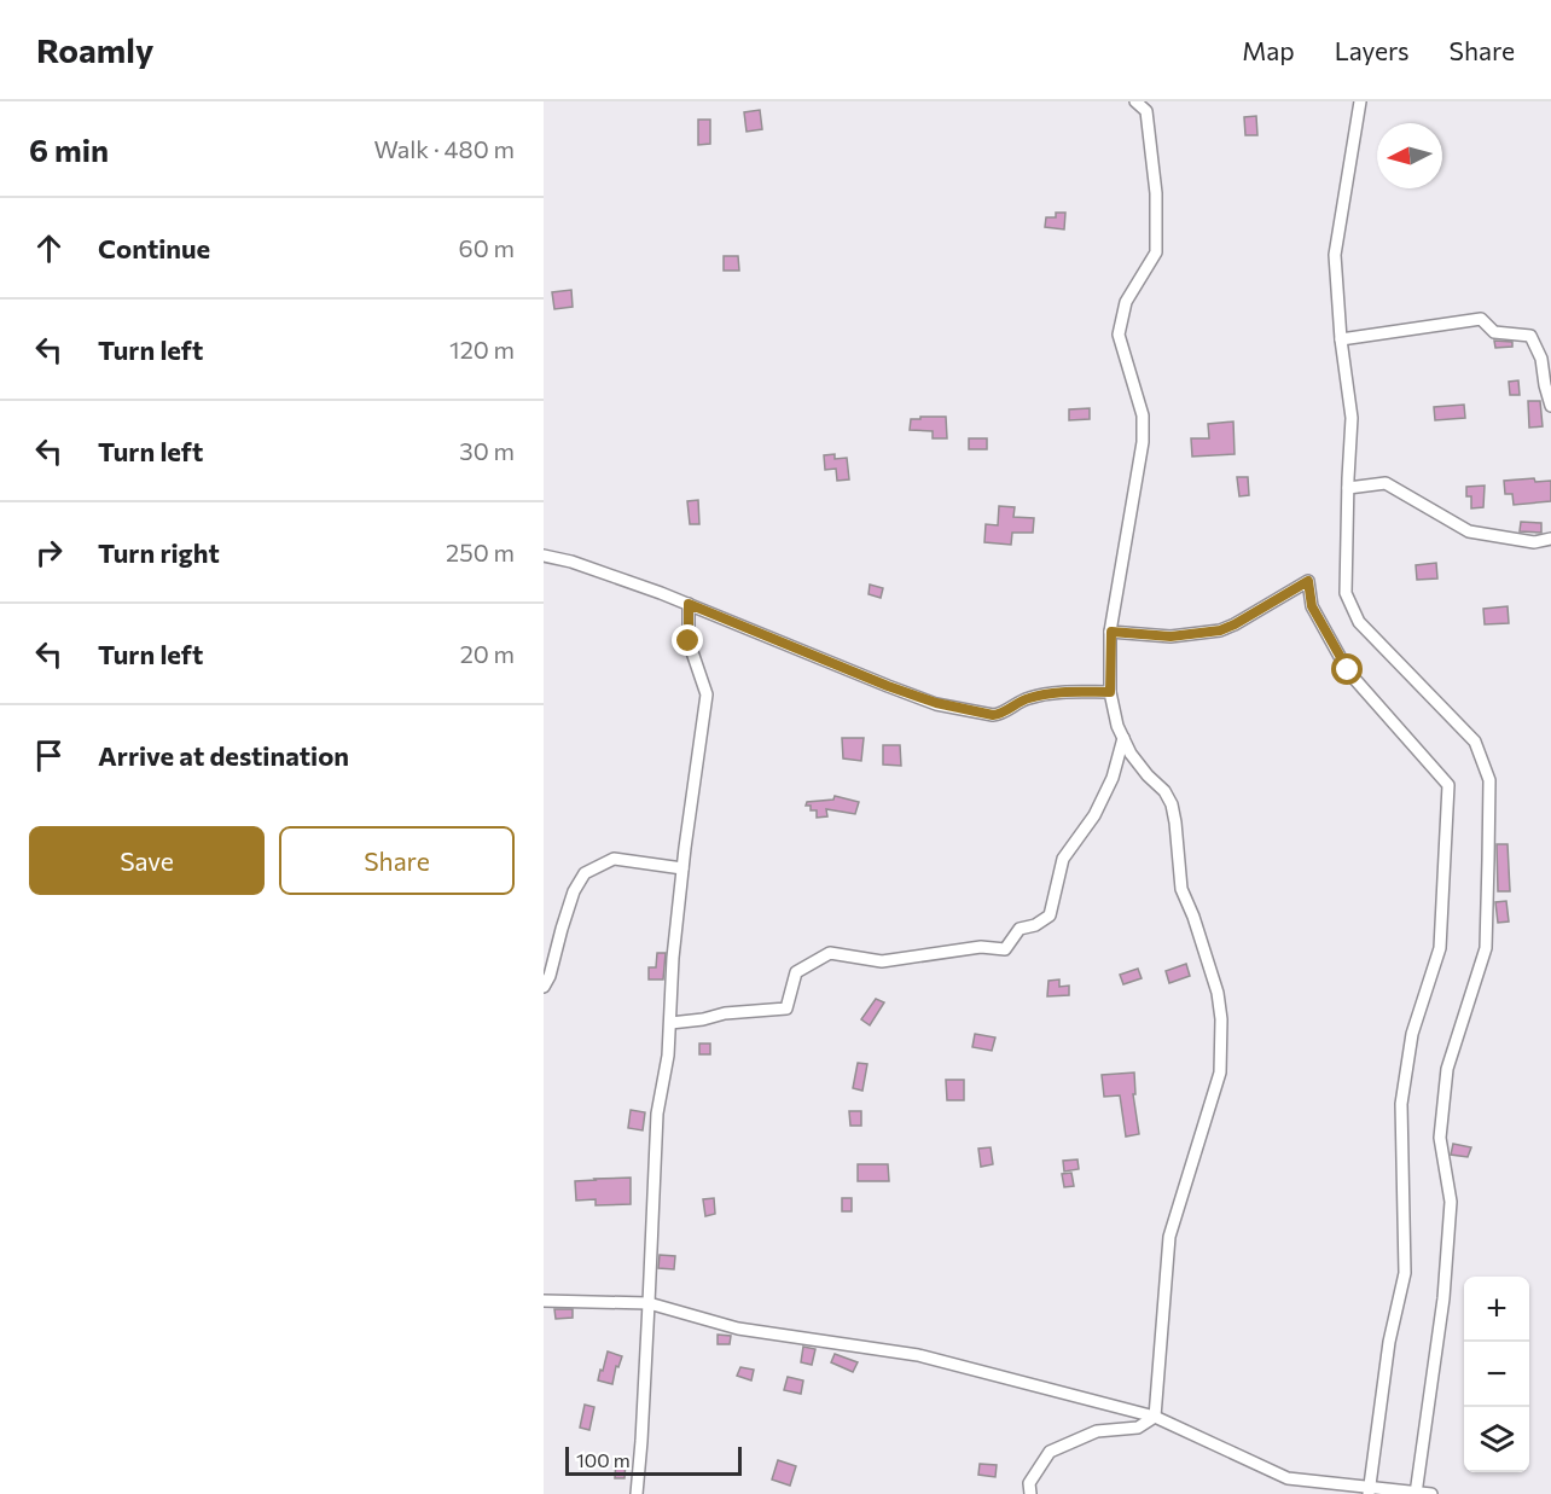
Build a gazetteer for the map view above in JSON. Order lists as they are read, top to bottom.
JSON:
{
  "scale_bar": "100 m",
  "north": "left",
  "page": {
    "header": "Roamly",
    "nav": ["Map", "Layers", "Share"],
    "heading": ["6 min", "Walk · 480 m"],
    "list": [
      ["Continue", "60 m"],
      ["Turn left", "120 m"],
      ["Turn left", "30 m"],
      ["Turn right", "250 m"],
      ["Turn left", "20 m"],
      "Arrive at destination"
    ],
    "buttons": ["Save", "Share"],
    "map_buttons": ["+", "−"],
    "scale": "100 m"
  }
}
